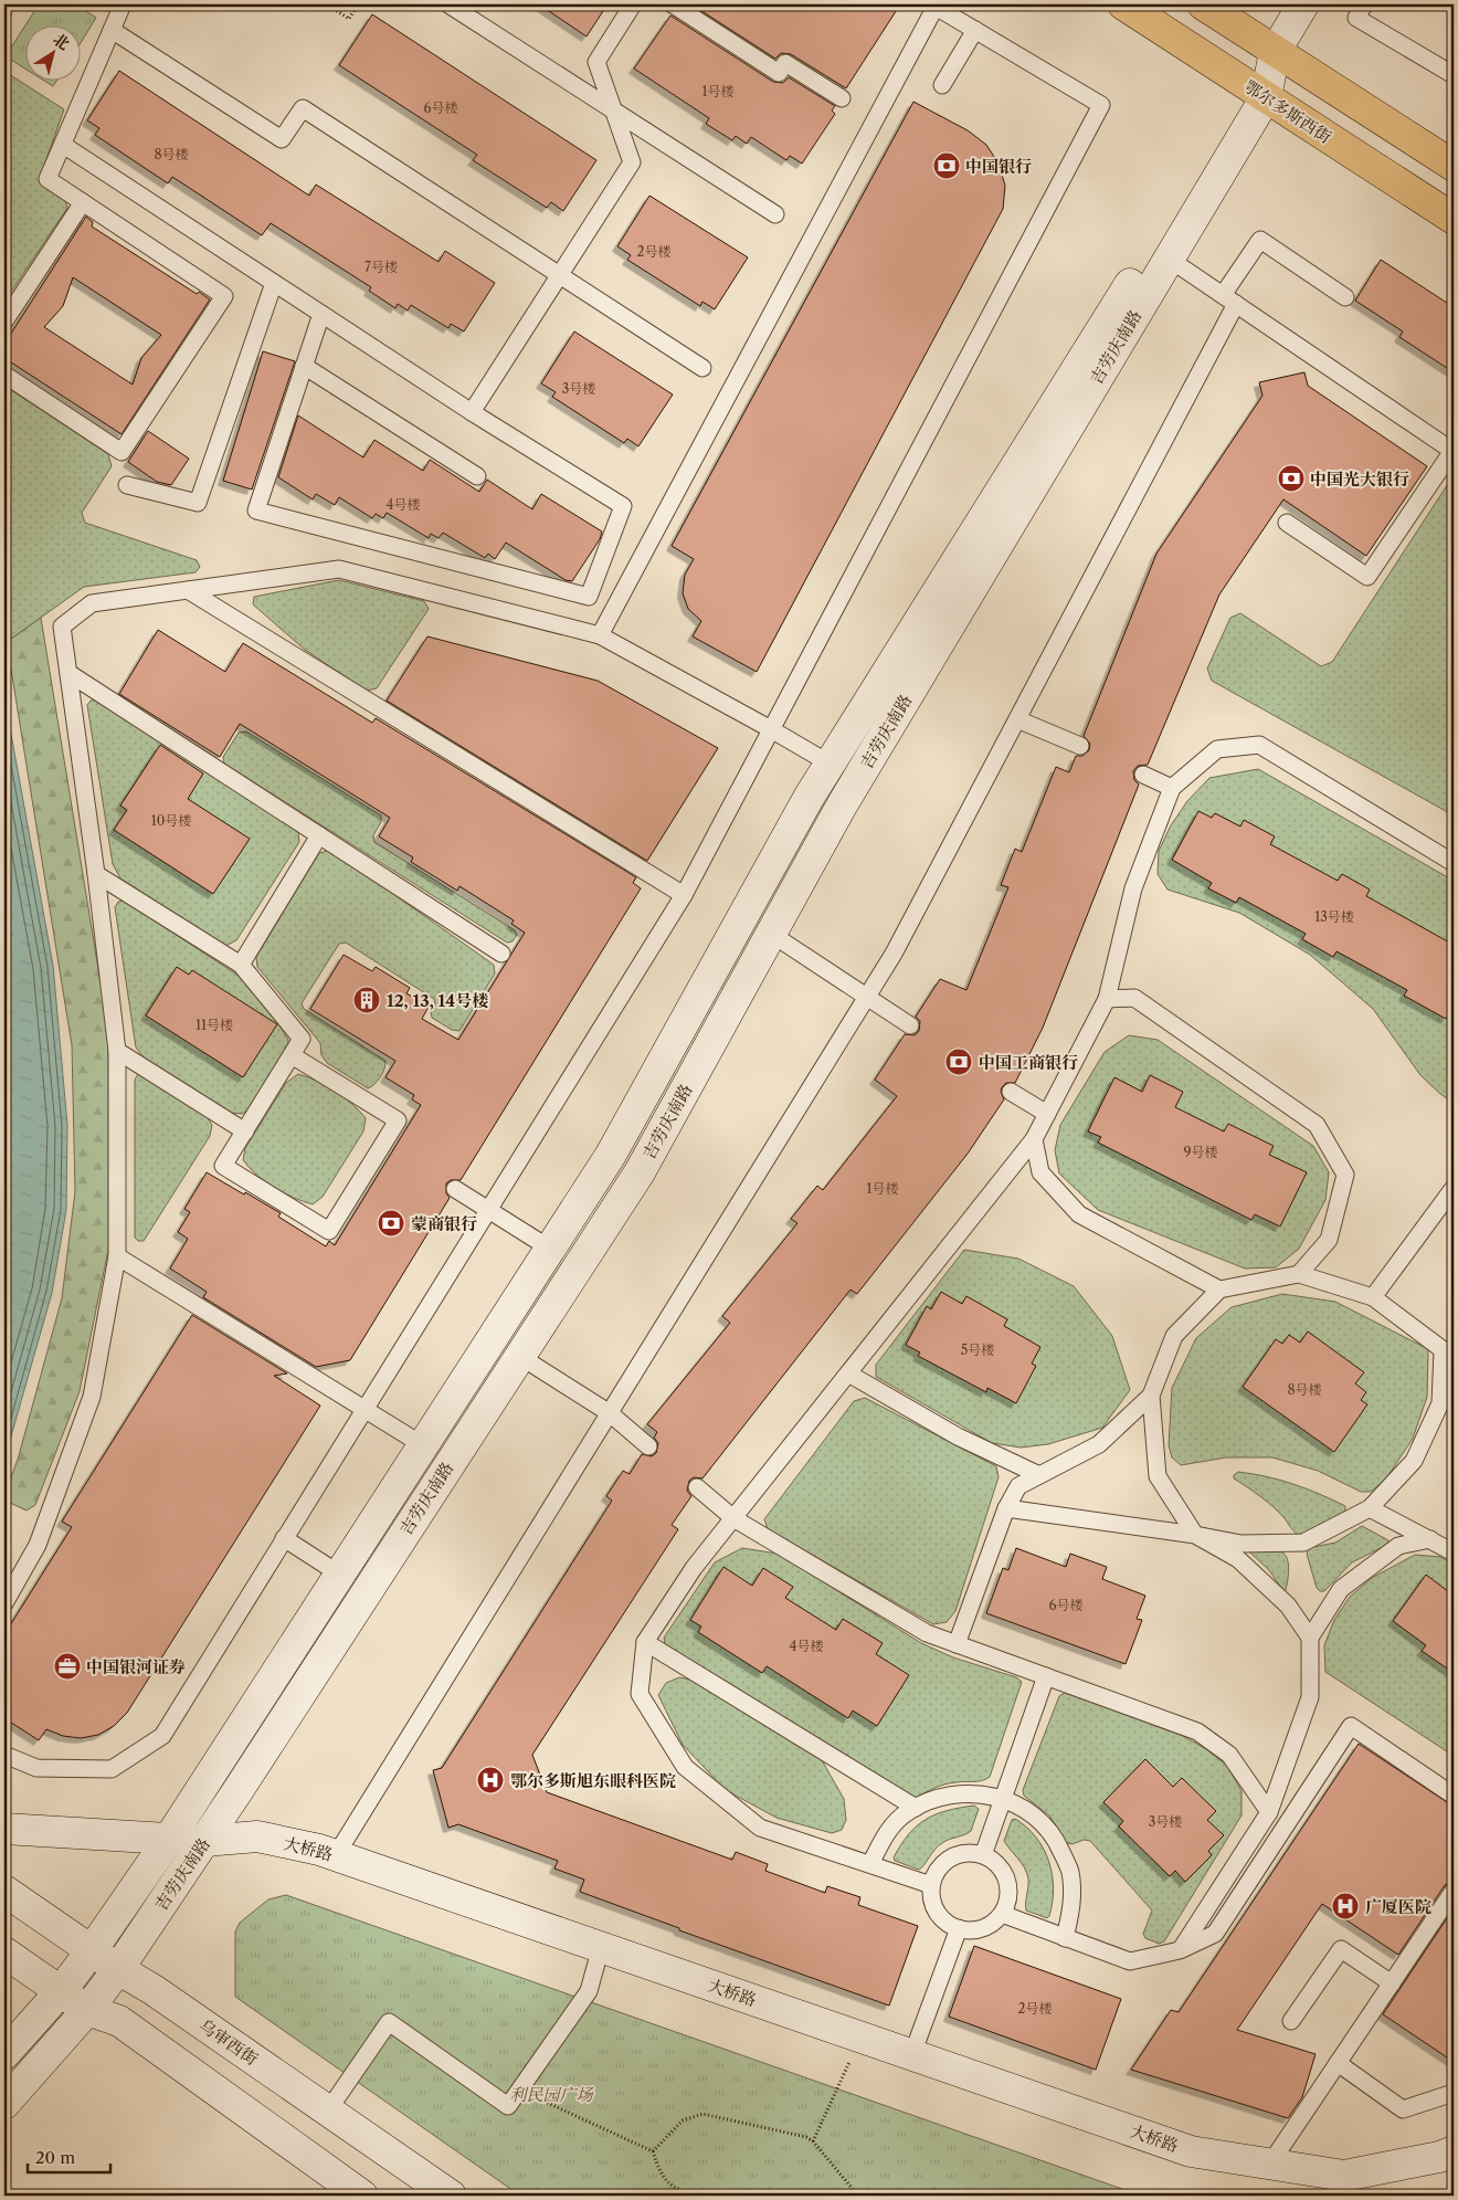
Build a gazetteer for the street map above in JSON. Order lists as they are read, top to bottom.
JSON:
{
  "streets": {
    "main road": [
      "鄂尔多斯西街",
      "吉劳庆南路",
      "大桥路",
      "乌审西街"
    ]
  },
  "crossings": [
    ["鄂尔多斯西街", "吉劳庆南路"],
    ["吉劳庆南路", "大桥路"],
    ["吉劳庆南路", "乌审西街"]
  ],
  "parks": ["利民园广场"],
  "places": {
    "bank": [
      "中国银行",
      "中国光大银行",
      "中国工商银行",
      "蒙商银行"
    ],
    "building": ["12, 13, 14号楼"],
    "office": ["中国银河证券"],
    "hospital": ["鄂尔多斯旭东眼科医院", "广厦医院"]
  },
  "house_numbers": [
    "1号楼",
    "6号楼",
    "8号楼",
    "2号楼",
    "7号楼",
    "3号楼",
    "4号楼",
    "10号楼",
    "13号楼",
    "11号楼",
    "9号楼",
    "1号楼",
    "5号楼",
    "8号楼",
    "6号楼",
    "4号楼",
    "3号楼",
    "2号楼"
  ],
  "scale_bar": "20 m",
  "north": "top right"
}
